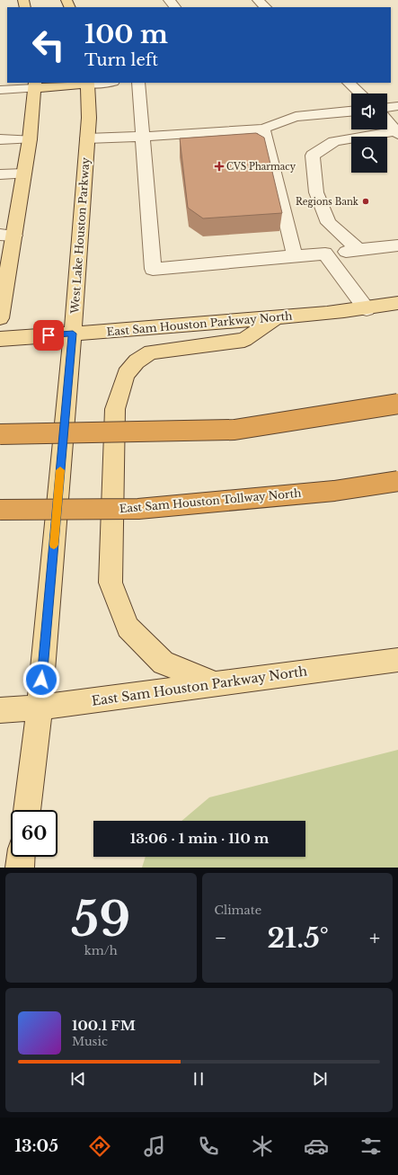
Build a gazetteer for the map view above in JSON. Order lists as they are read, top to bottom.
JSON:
{
  "streets": {
    "highway": ["East Sam Houston Tollway North"],
    "main road": ["West Lake Houston Parkway", "East Sam Houston Parkway North"]
  },
  "crossings": [
    ["West Lake Houston Parkway", "East Sam Houston Parkway North"]
  ],
  "places": {
    "health": ["CVS Pharmacy"],
    "other": ["Regions Bank"]
  },
  "page": {
    "turn": ["100 m", "Turn left"],
    "limit": "60",
    "trip": "13:06 · 1 min · 110 m",
    "tile": [
      ["59", "km/h"],
      "Climate"
    ],
    "heat": ["−", "21.5°", "+"],
    "song": ["100.1 FM", "Music"],
    "tabs": "13:05"
  }
}
